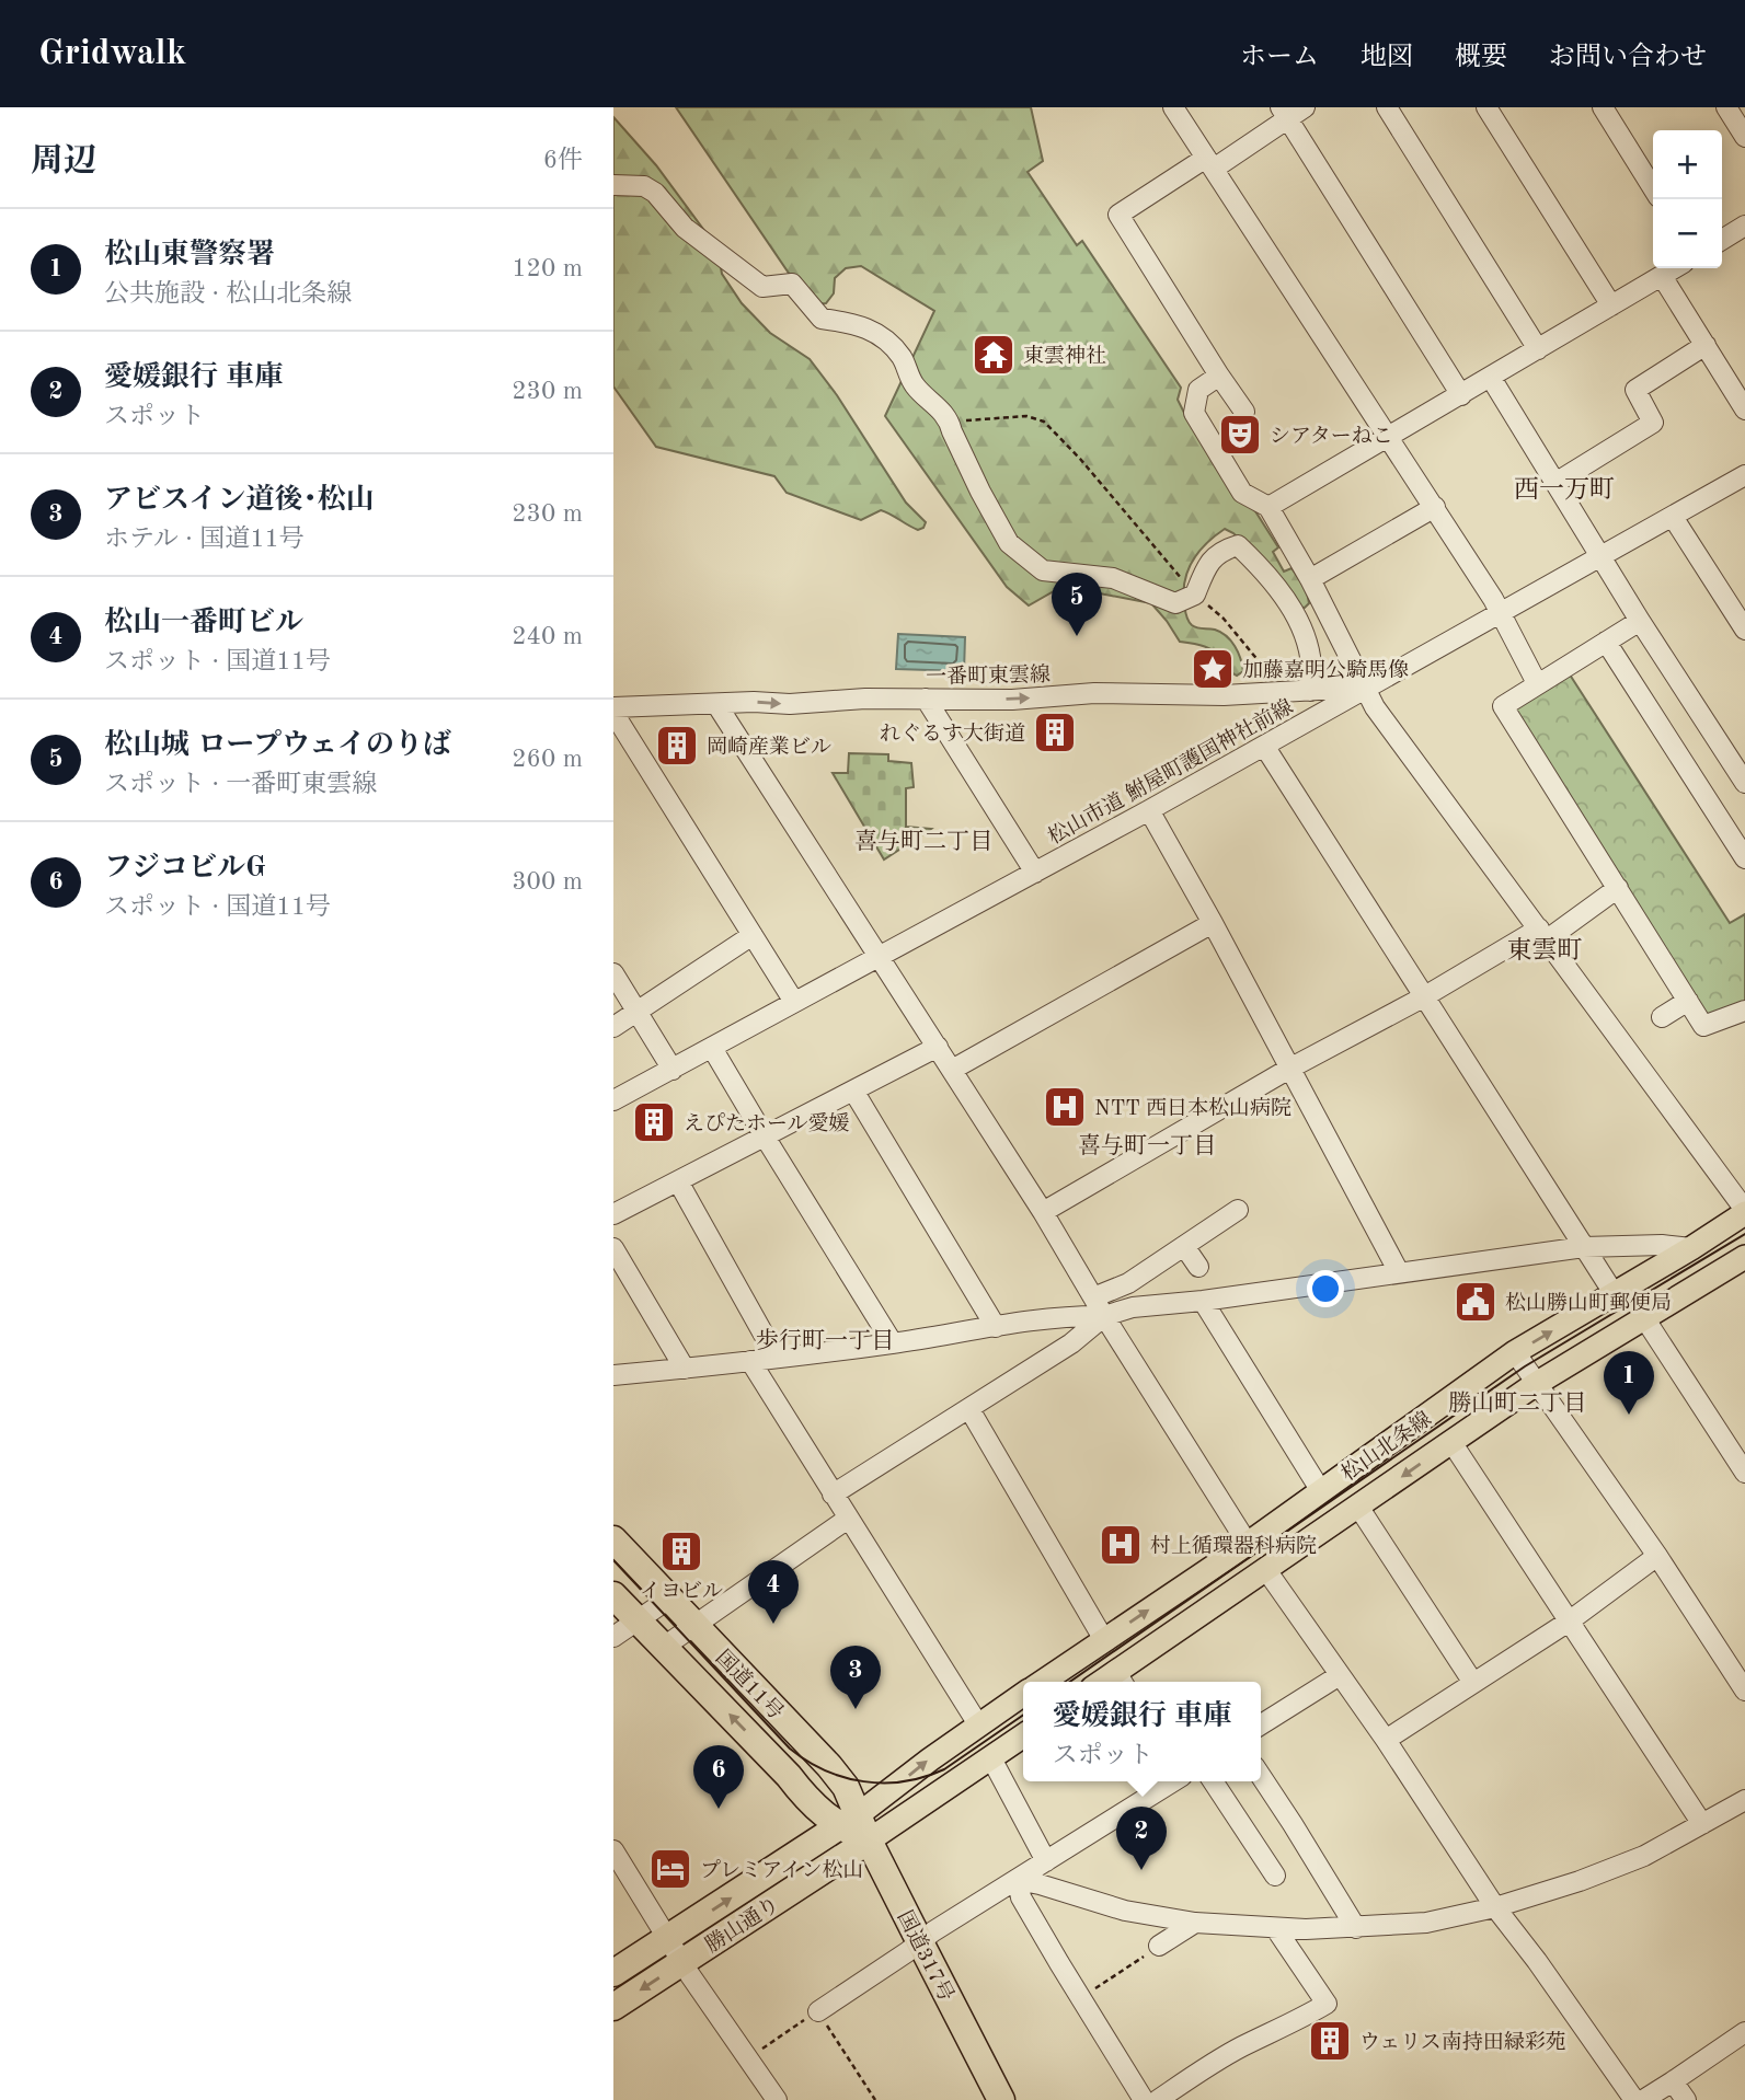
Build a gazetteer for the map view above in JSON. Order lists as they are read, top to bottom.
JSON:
{
  "streets": {
    "highway": ["国道11号", "勝山通り", "国道317号"],
    "main road": ["松山北条線"],
    "street": ["一番町東雲線", "松山市道 鮒屋町護国神社前線"]
  },
  "crossings": [
    ["一番町東雲線", "松山市道 鮒屋町護国神社前線"],
    ["松山北条線", "国道11号"],
    ["松山北条線", "勝山通り"],
    ["国道11号", "勝山通り"],
    ["勝山通り", "国道317号"]
  ],
  "one_way": ["一番町東雲線"],
  "districts": [
    "西一万町",
    "喜与町二丁目",
    "東雲町",
    "喜与町一丁目",
    "歩行町一丁目",
    "勝山町二丁目"
  ],
  "places": {
    "temple": ["東雲神社"],
    "theatre": ["シアターねこ"],
    "place": ["加藤嘉明公騎馬像"],
    "building": [
      "れぐるす大街道",
      "岡崎産業ビル",
      "えぴたホール愛媛",
      "イヨビル",
      "ウェリス南持田緑彩苑"
    ],
    "hospital": ["NTT 西日本松山病院", "村上循環器科病院"],
    "public building": ["松山勝山町郵便局"],
    "hotel": ["プレミアイン松山"]
  },
  "page": {
    "header": "Gridwalk",
    "nav": [
      "ホーム",
      "地図",
      "概要",
      "お問い合わせ"
    ],
    "heading": ["周辺", "6件"],
    "map_buttons": ["+", "−"],
    "list": [
      {
        "mark": "1",
        "name": "松山東警察署",
        "note": "公共施設 · 松山北条線",
        "value": "120 m"
      },
      {
        "mark": "2",
        "name": "愛媛銀行 車庫",
        "note": "スポット",
        "value": "230 m"
      },
      {
        "mark": "3",
        "name": "アビスイン道後･松山",
        "note": "ホテル · 国道11号",
        "value": "230 m"
      },
      {
        "mark": "4",
        "name": "松山一番町ビル",
        "note": "スポット · 国道11号",
        "value": "240 m"
      },
      {
        "mark": "5",
        "name": "松山城 ロープウェイのりば",
        "note": "スポット · 一番町東雲線",
        "value": "260 m"
      },
      {
        "mark": "6",
        "name": "フジコビルG",
        "note": "スポット · 国道11号",
        "value": "300 m"
      }
    ],
    "pins": [
      "5",
      "1",
      "4",
      "3",
      "6",
      "2"
    ],
    "popup": ["愛媛銀行 車庫", "スポット"]
  }
}
